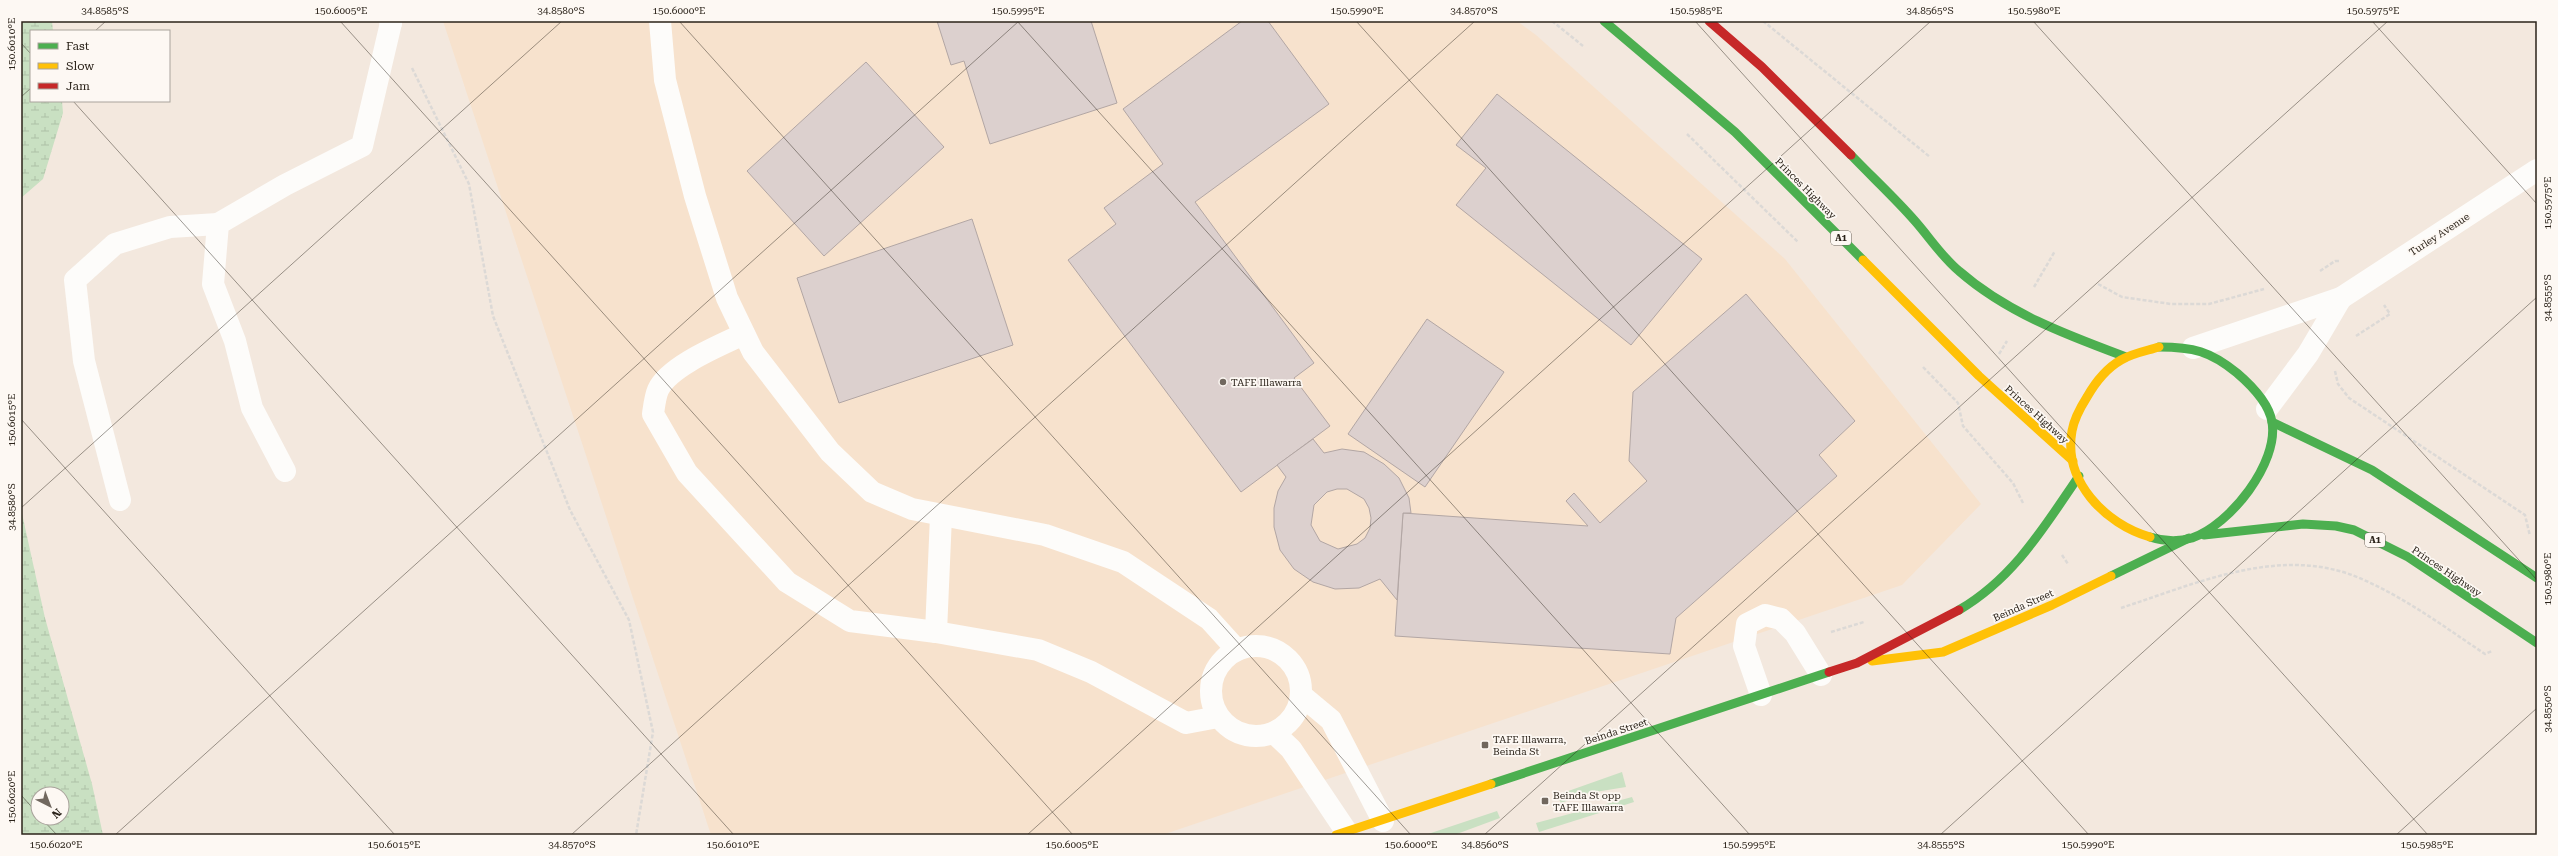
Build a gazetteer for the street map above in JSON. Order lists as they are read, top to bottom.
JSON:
{
  "streets": {
    "main road": ["Princes Highway", "A1", "Beinda Street"],
    "street": ["Turley Avenue"]
  },
  "crossings": [
    ["Princes Highway", "A1"],
    ["Princes Highway", "Beinda Street"],
    ["Turley Avenue", "Beinda Street"],
    ["A1", "Beinda Street"]
  ],
  "places": {
    "other": ["TAFE Illawarra"],
    "transit": ["TAFE Illawarra, Beinda St", "Beinda St opp TAFE Illawarra"]
  },
  "legend": ["Fast", "Slow", "Jam"],
  "north": "bottom right",
  "coordinates": [
    "34.8585°S",
    "150.6005°E",
    "34.8580°S",
    "150.6000°E",
    "150.5995°E",
    "150.5990°E",
    "34.8570°S",
    "150.5985°E",
    "34.8565°S",
    "150.5980°E",
    "150.5975°E",
    "150.6010°E",
    "34.8555°S",
    "150.6015°E",
    "34.8550°S",
    "150.6020°E",
    "34.8560°S"
  ]
}
